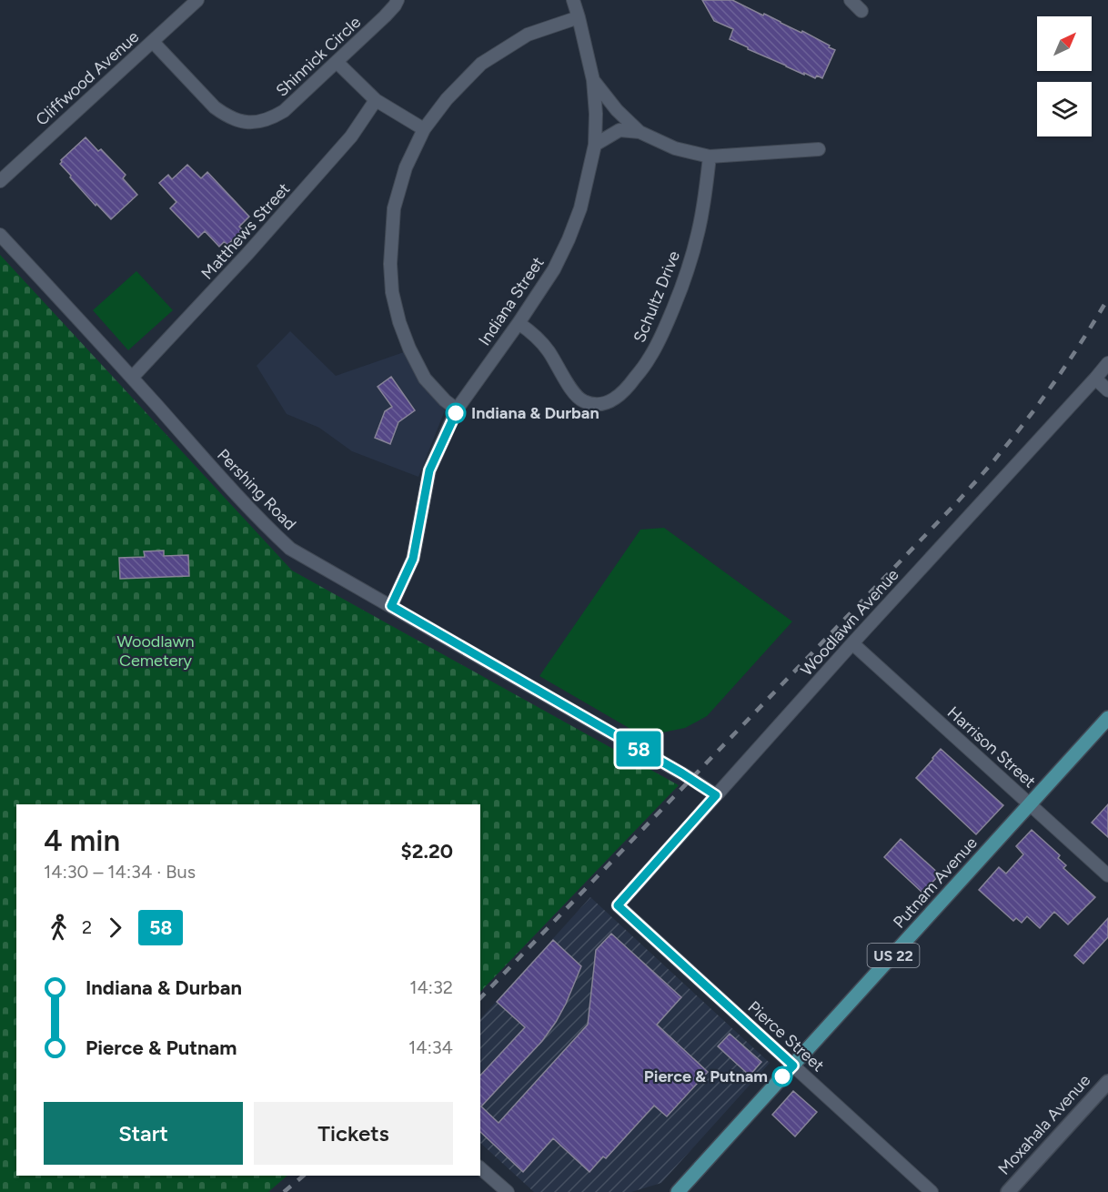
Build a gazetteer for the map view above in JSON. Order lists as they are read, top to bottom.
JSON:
{
  "streets": {
    "main road": ["Putnam Avenue", "US 22"],
    "street": [
      "Shinnick Circle",
      "Cliffwood Avenue",
      "Matthews Street",
      "Schultz Drive",
      "Indiana Street",
      "Pershing Road",
      "Woodlawn Avenue",
      "Harrison Street",
      "Pierce Street",
      "Moxahala Avenue"
    ]
  },
  "crossings": [
    ["Shinnick Circle", "Cliffwood Avenue"],
    ["Matthews Street", "Pershing Road"],
    ["Schultz Drive", "Indiana Street"],
    ["Indiana Street", "Pershing Road"],
    ["Pershing Road", "Woodlawn Avenue"],
    ["Woodlawn Avenue", "Harrison Street"],
    ["Woodlawn Avenue", "Pierce Street"],
    ["Harrison Street", "Putnam Avenue"],
    ["Putnam Avenue", "Pierce Street"]
  ],
  "parks": ["Woodlawn Cemetery"],
  "places": ["Indiana & Durban", "Pierce & Putnam"],
  "lines": ["bus line 58"],
  "north": "top right",
  "page": {
    "on_map": "58",
    "heading": ["4 min", "14:30 – 14:34 · Bus", "$2.20"],
    "legs": ["2", "58"],
    "list": [
      {
        "name": "Indiana & Durban",
        "value": "14:32"
      },
      {
        "name": "Pierce & Putnam",
        "value": "14:34"
      }
    ],
    "buttons": ["Start", "Tickets"]
  }
}
